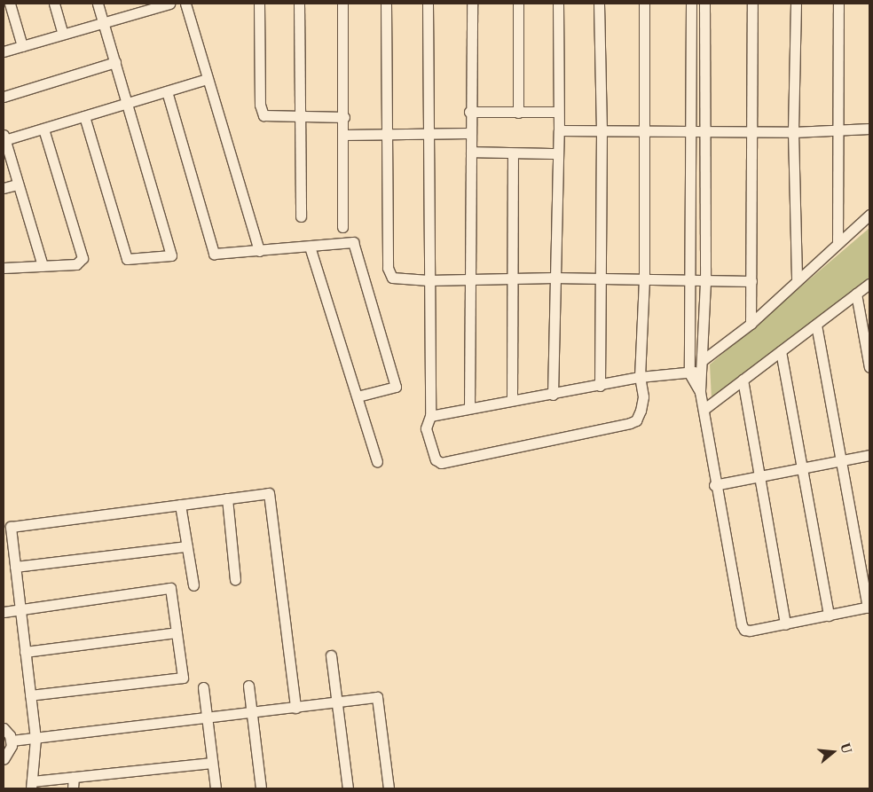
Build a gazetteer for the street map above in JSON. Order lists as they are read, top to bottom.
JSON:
{
  "north": "right"
}
